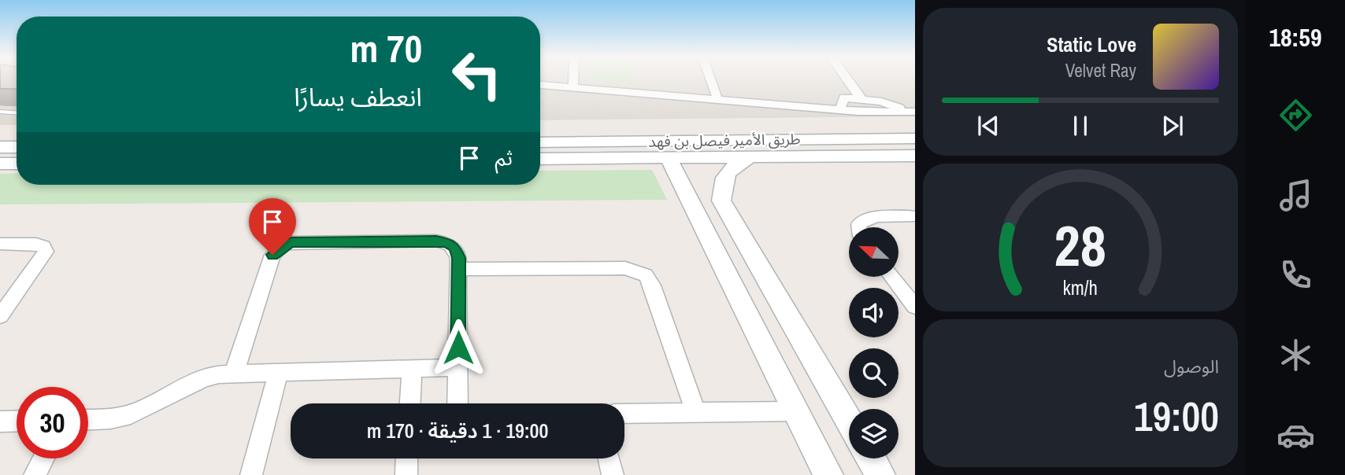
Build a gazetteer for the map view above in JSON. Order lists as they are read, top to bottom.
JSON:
{
  "streets": {
    "main road": ["طريق الأمير فيصل بن فهد"]
  },
  "north": "top left",
  "page": {
    "tabs": "18:59",
    "turn": ["70 m", "انعطف يسارًا"],
    "song": ["Static Love", "Velvet Ray"],
    "then": "ثم",
    "tile": ["الوصول", "19:00"],
    "limit": "30",
    "trip": "19:00 · 1 دقيقة · 170 m",
    "gauge": ["28", "km/h"]
  }
}
